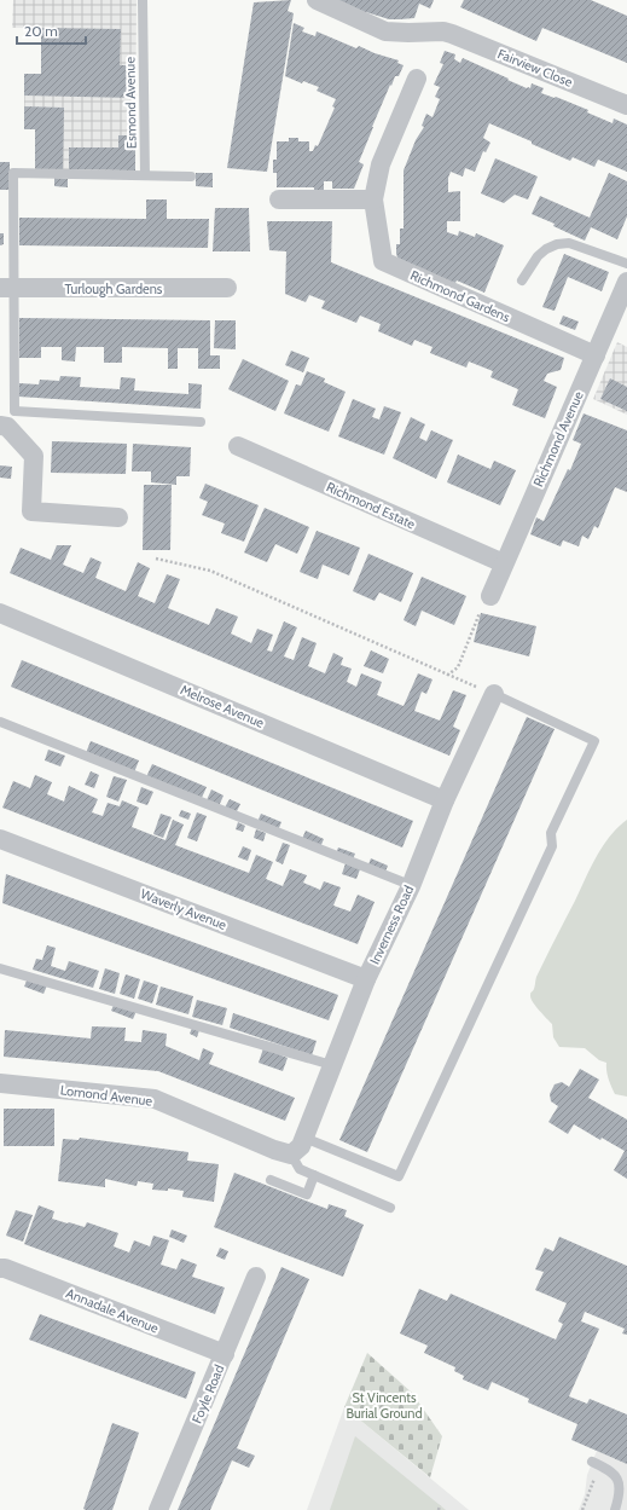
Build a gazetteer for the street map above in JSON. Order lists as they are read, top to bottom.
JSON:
{
  "streets": {
    "street": [
      "Fairview Close",
      "Turlough Gardens",
      "Richmond Gardens",
      "Richmond Avenue",
      "Richmond Estate",
      "Melrose Avenue",
      "Waverly Avenue",
      "Inverness Road",
      "Lomond Avenue",
      "Annadale Avenue",
      "Foyle Road"
    ],
    "lane": ["Esmond Avenue"]
  },
  "crossings": [
    ["Richmond Gardens", "Richmond Avenue"],
    ["Richmond Avenue", "Richmond Estate"],
    ["Melrose Avenue", "Inverness Road"],
    ["Waverly Avenue", "Inverness Road"],
    ["Inverness Road", "Lomond Avenue"],
    ["Annadale Avenue", "Foyle Road"]
  ],
  "parks": ["St Vincents Burial Ground"],
  "scale_bar": "20 m"
}
